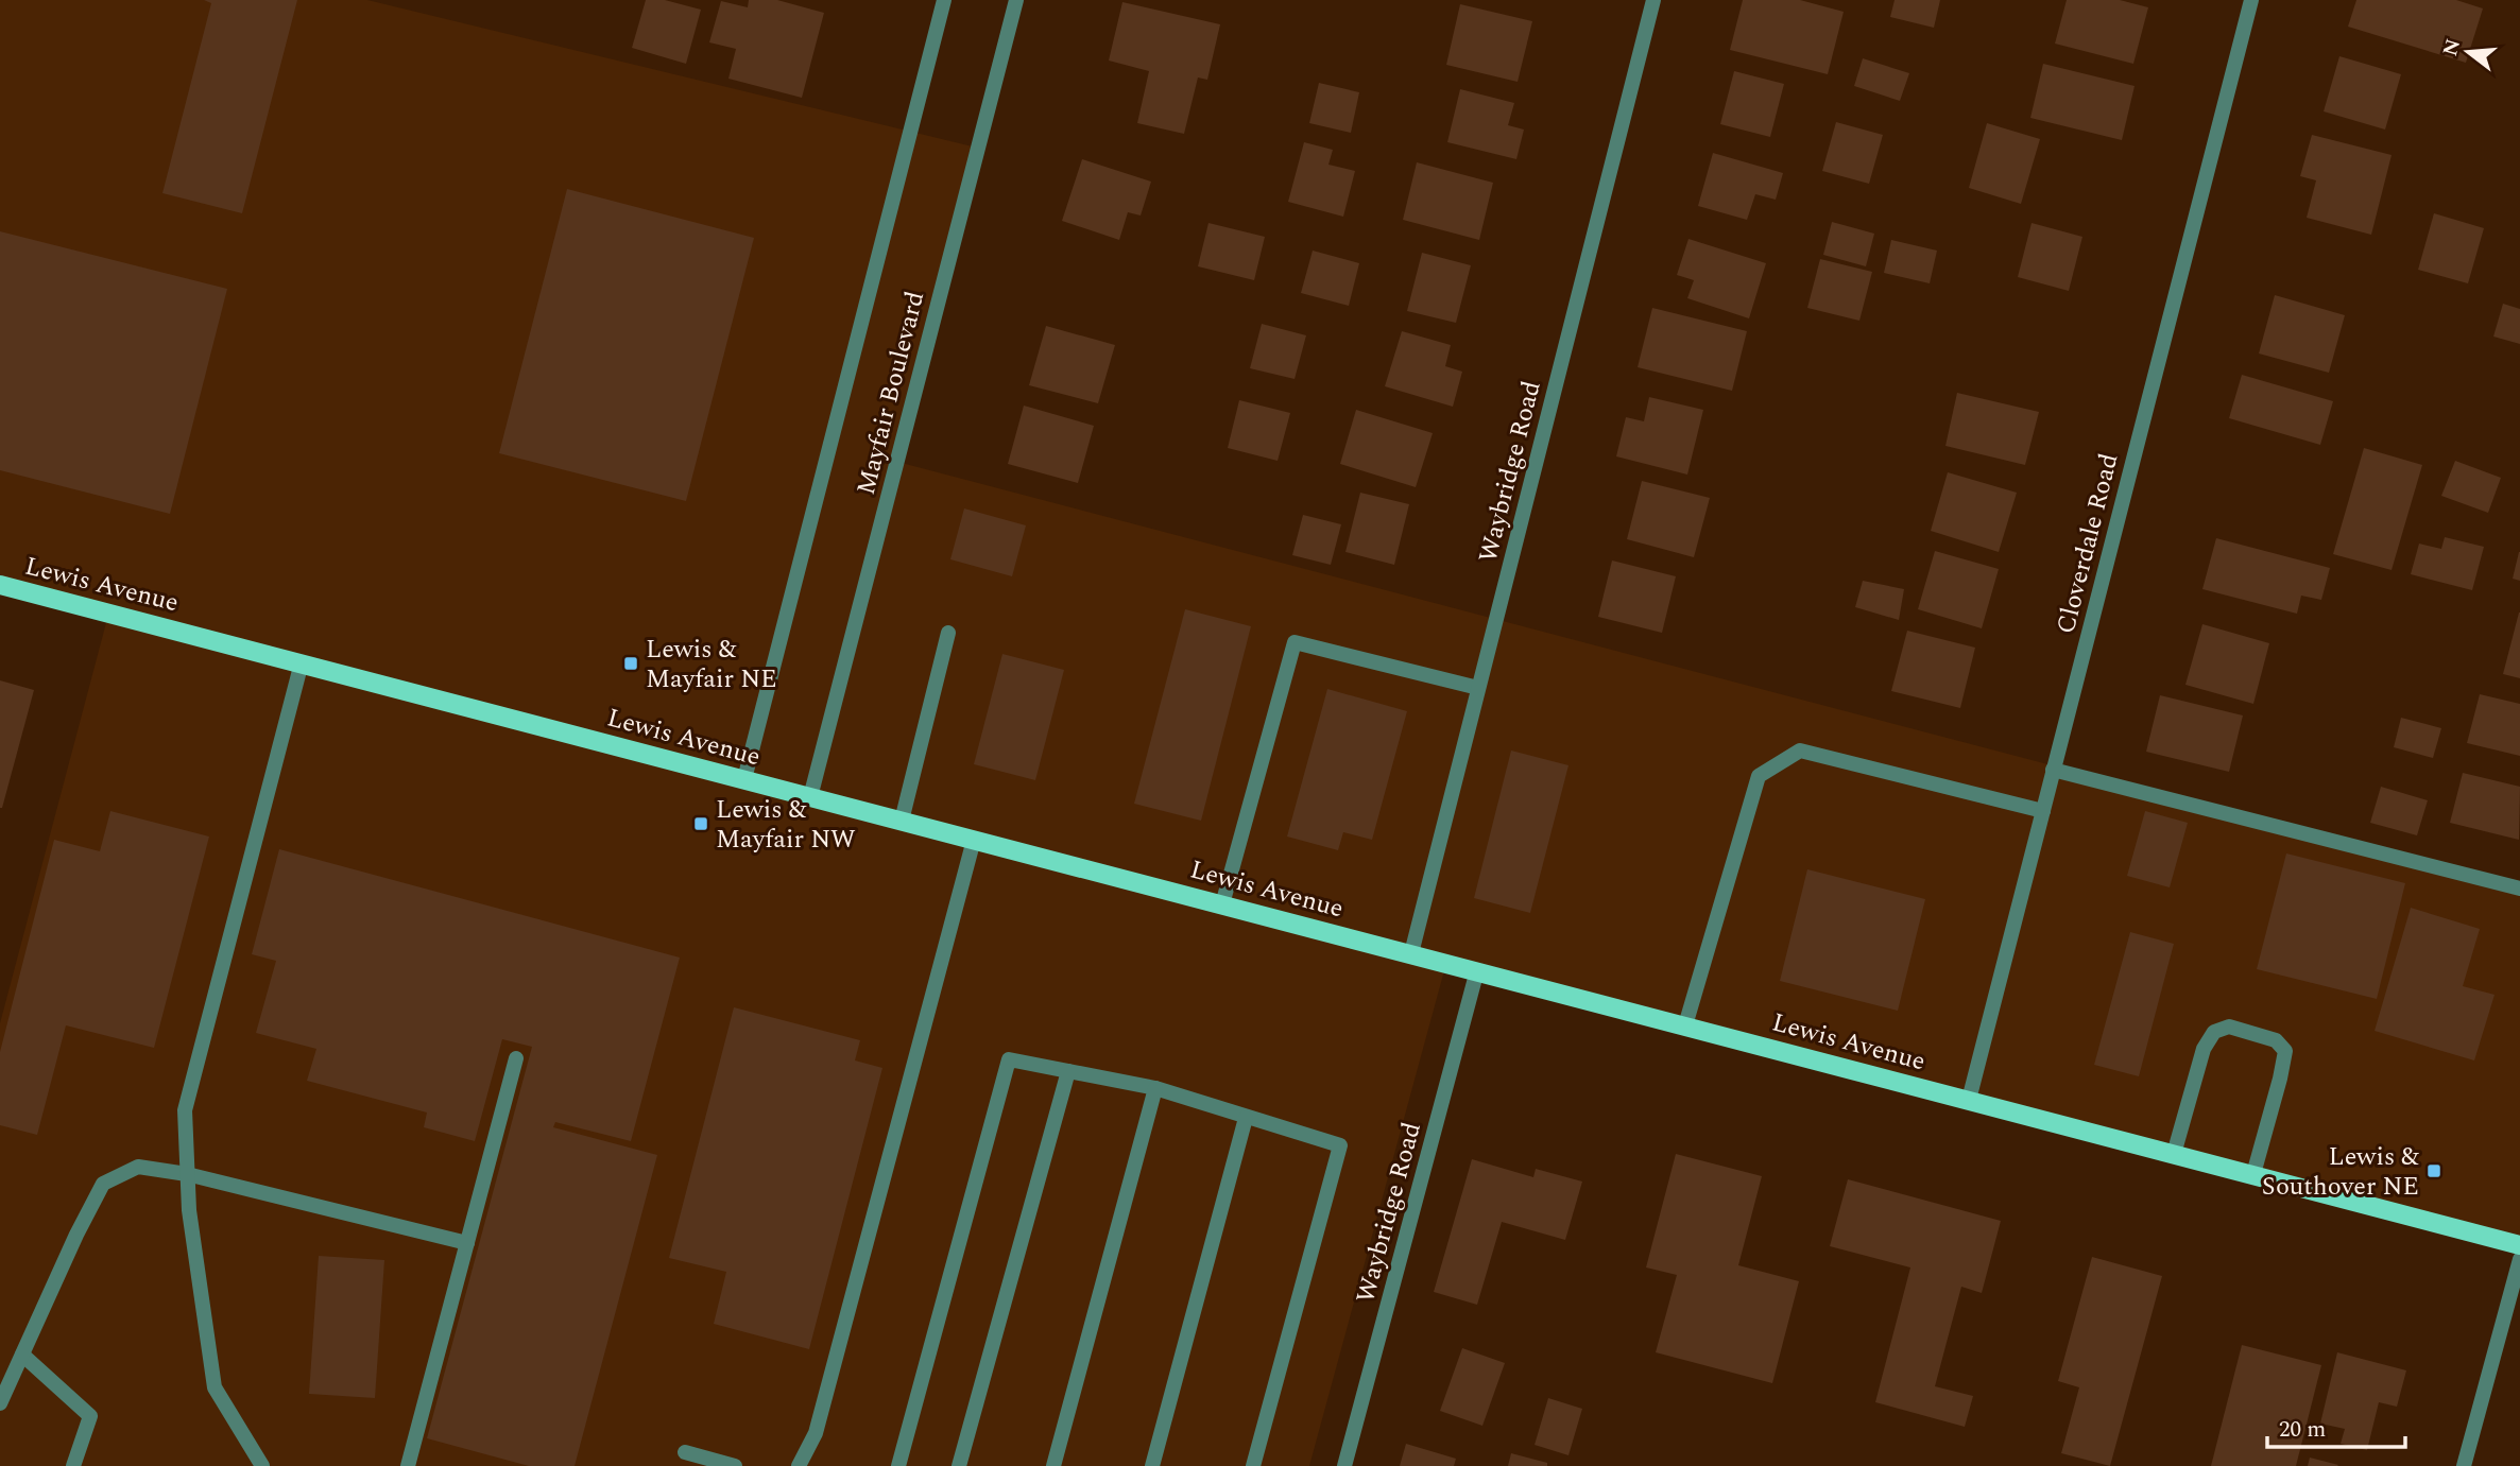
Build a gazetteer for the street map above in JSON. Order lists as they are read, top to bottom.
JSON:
{
  "streets": {
    "main road": ["Lewis Avenue"],
    "street": ["Mayfair Boulevard", "Waybridge Road", "Cloverdale Road"]
  },
  "crossings": [
    ["Mayfair Boulevard", "Lewis Avenue"],
    ["Waybridge Road", "Lewis Avenue"],
    ["Cloverdale Road", "Lewis Avenue"]
  ],
  "places": {
    "transit": ["Lewis & Mayfair NE", "Lewis & Mayfair NW", "Lewis & Southover NE"]
  },
  "scale_bar": "20 m",
  "north": "left"
}
